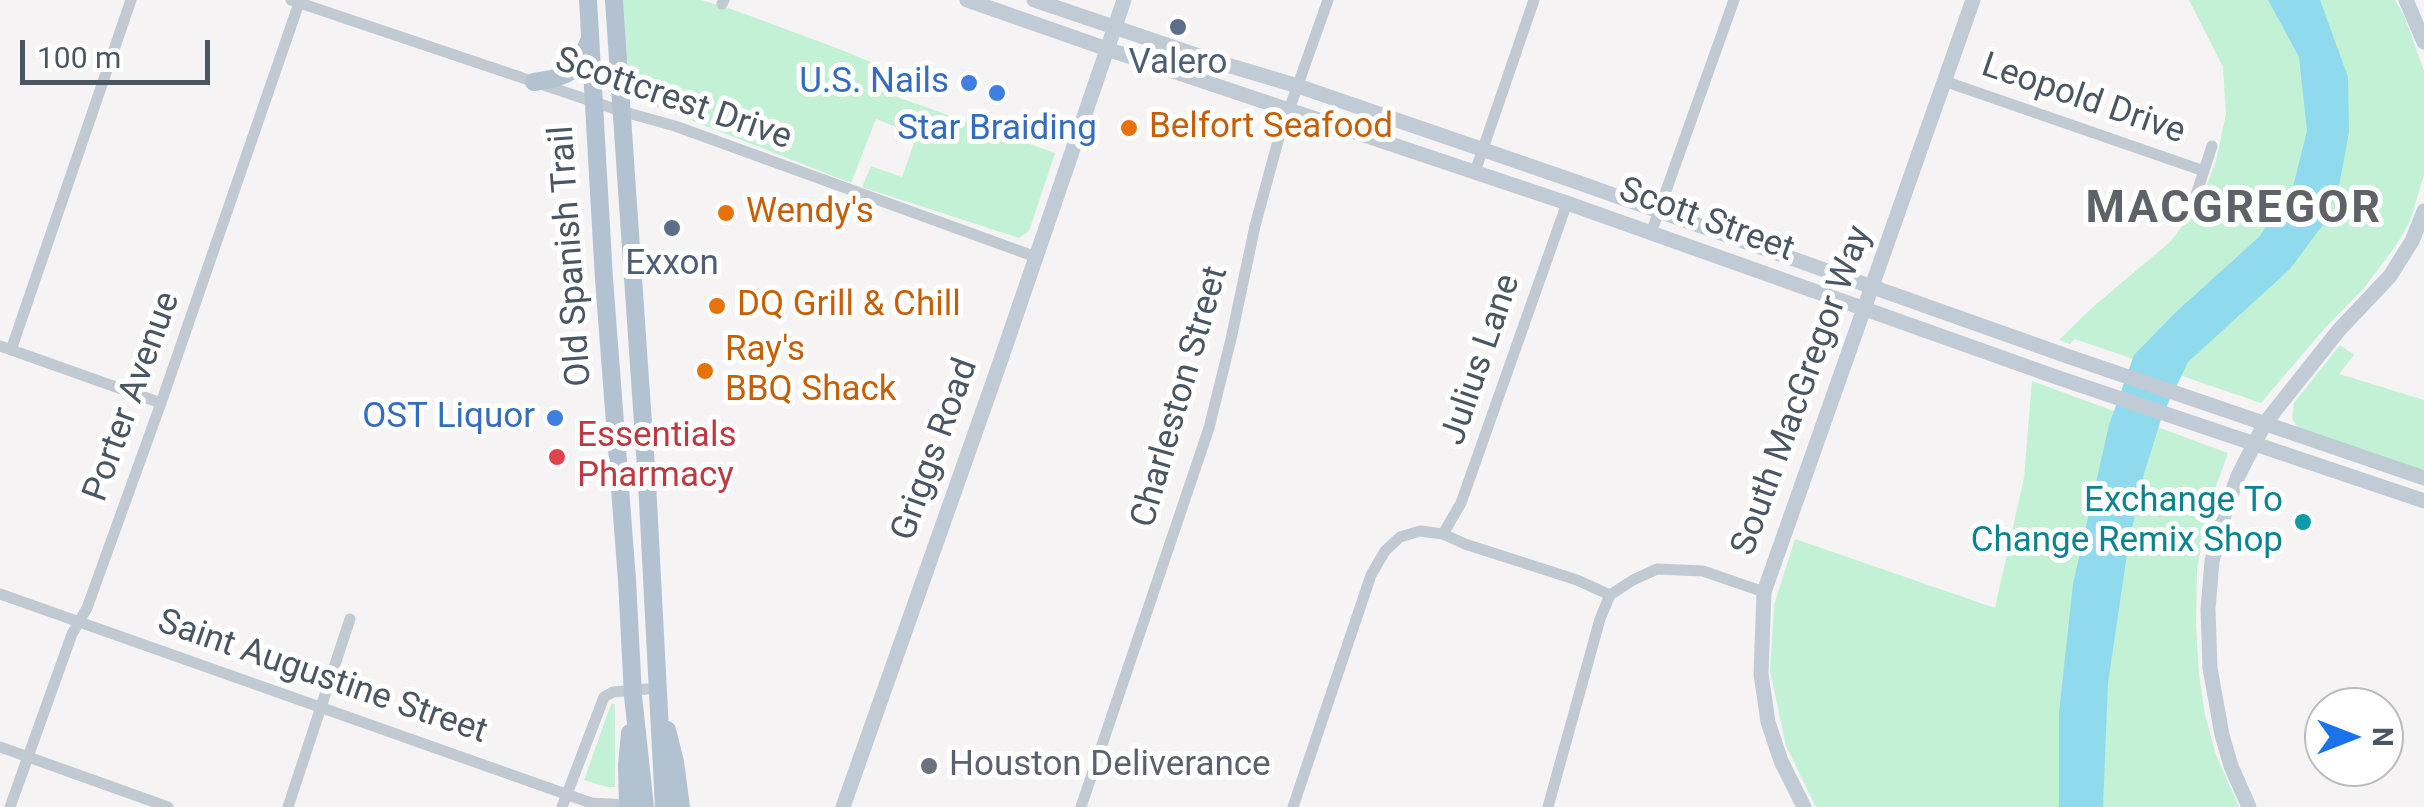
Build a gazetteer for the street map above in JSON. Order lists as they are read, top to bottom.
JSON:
{
  "streets": {
    "main road": [
      "Scott Street",
      "Old Spanish Trail",
      "South MacGregor Way",
      "Griggs Road"
    ],
    "street": [
      "Scottcrest Drive",
      "Leopold Drive",
      "Julius Lane",
      "Porter Avenue",
      "Charleston Street",
      "Saint Augustine Street"
    ]
  },
  "crossings": [
    ["Scottcrest Drive", "Old Spanish Trail"],
    ["Scottcrest Drive", "Porter Avenue"],
    ["Scottcrest Drive", "Griggs Road"],
    ["Leopold Drive", "South MacGregor Way"],
    ["Scott Street", "Julius Lane"],
    ["Scott Street", "South MacGregor Way"],
    ["Scott Street", "Charleston Street"],
    ["Scott Street", "Griggs Road"],
    ["Old Spanish Trail", "Saint Augustine Street"],
    ["Porter Avenue", "Saint Augustine Street"]
  ],
  "districts": ["MACGREGOR"],
  "places": [
    "Valero",
    "U.S. Nails",
    "Star Braiding",
    "Belfort Seafood",
    "Wendy's",
    "Exxon",
    "DQ Grill & Chill",
    "Ray's BBQ Shack",
    "OST Liquor",
    "Essentials Pharmacy",
    "Exchange To Change Remix Shop",
    "Houston Deliverance"
  ],
  "scale_bar": "100 m",
  "north": "right"
}
